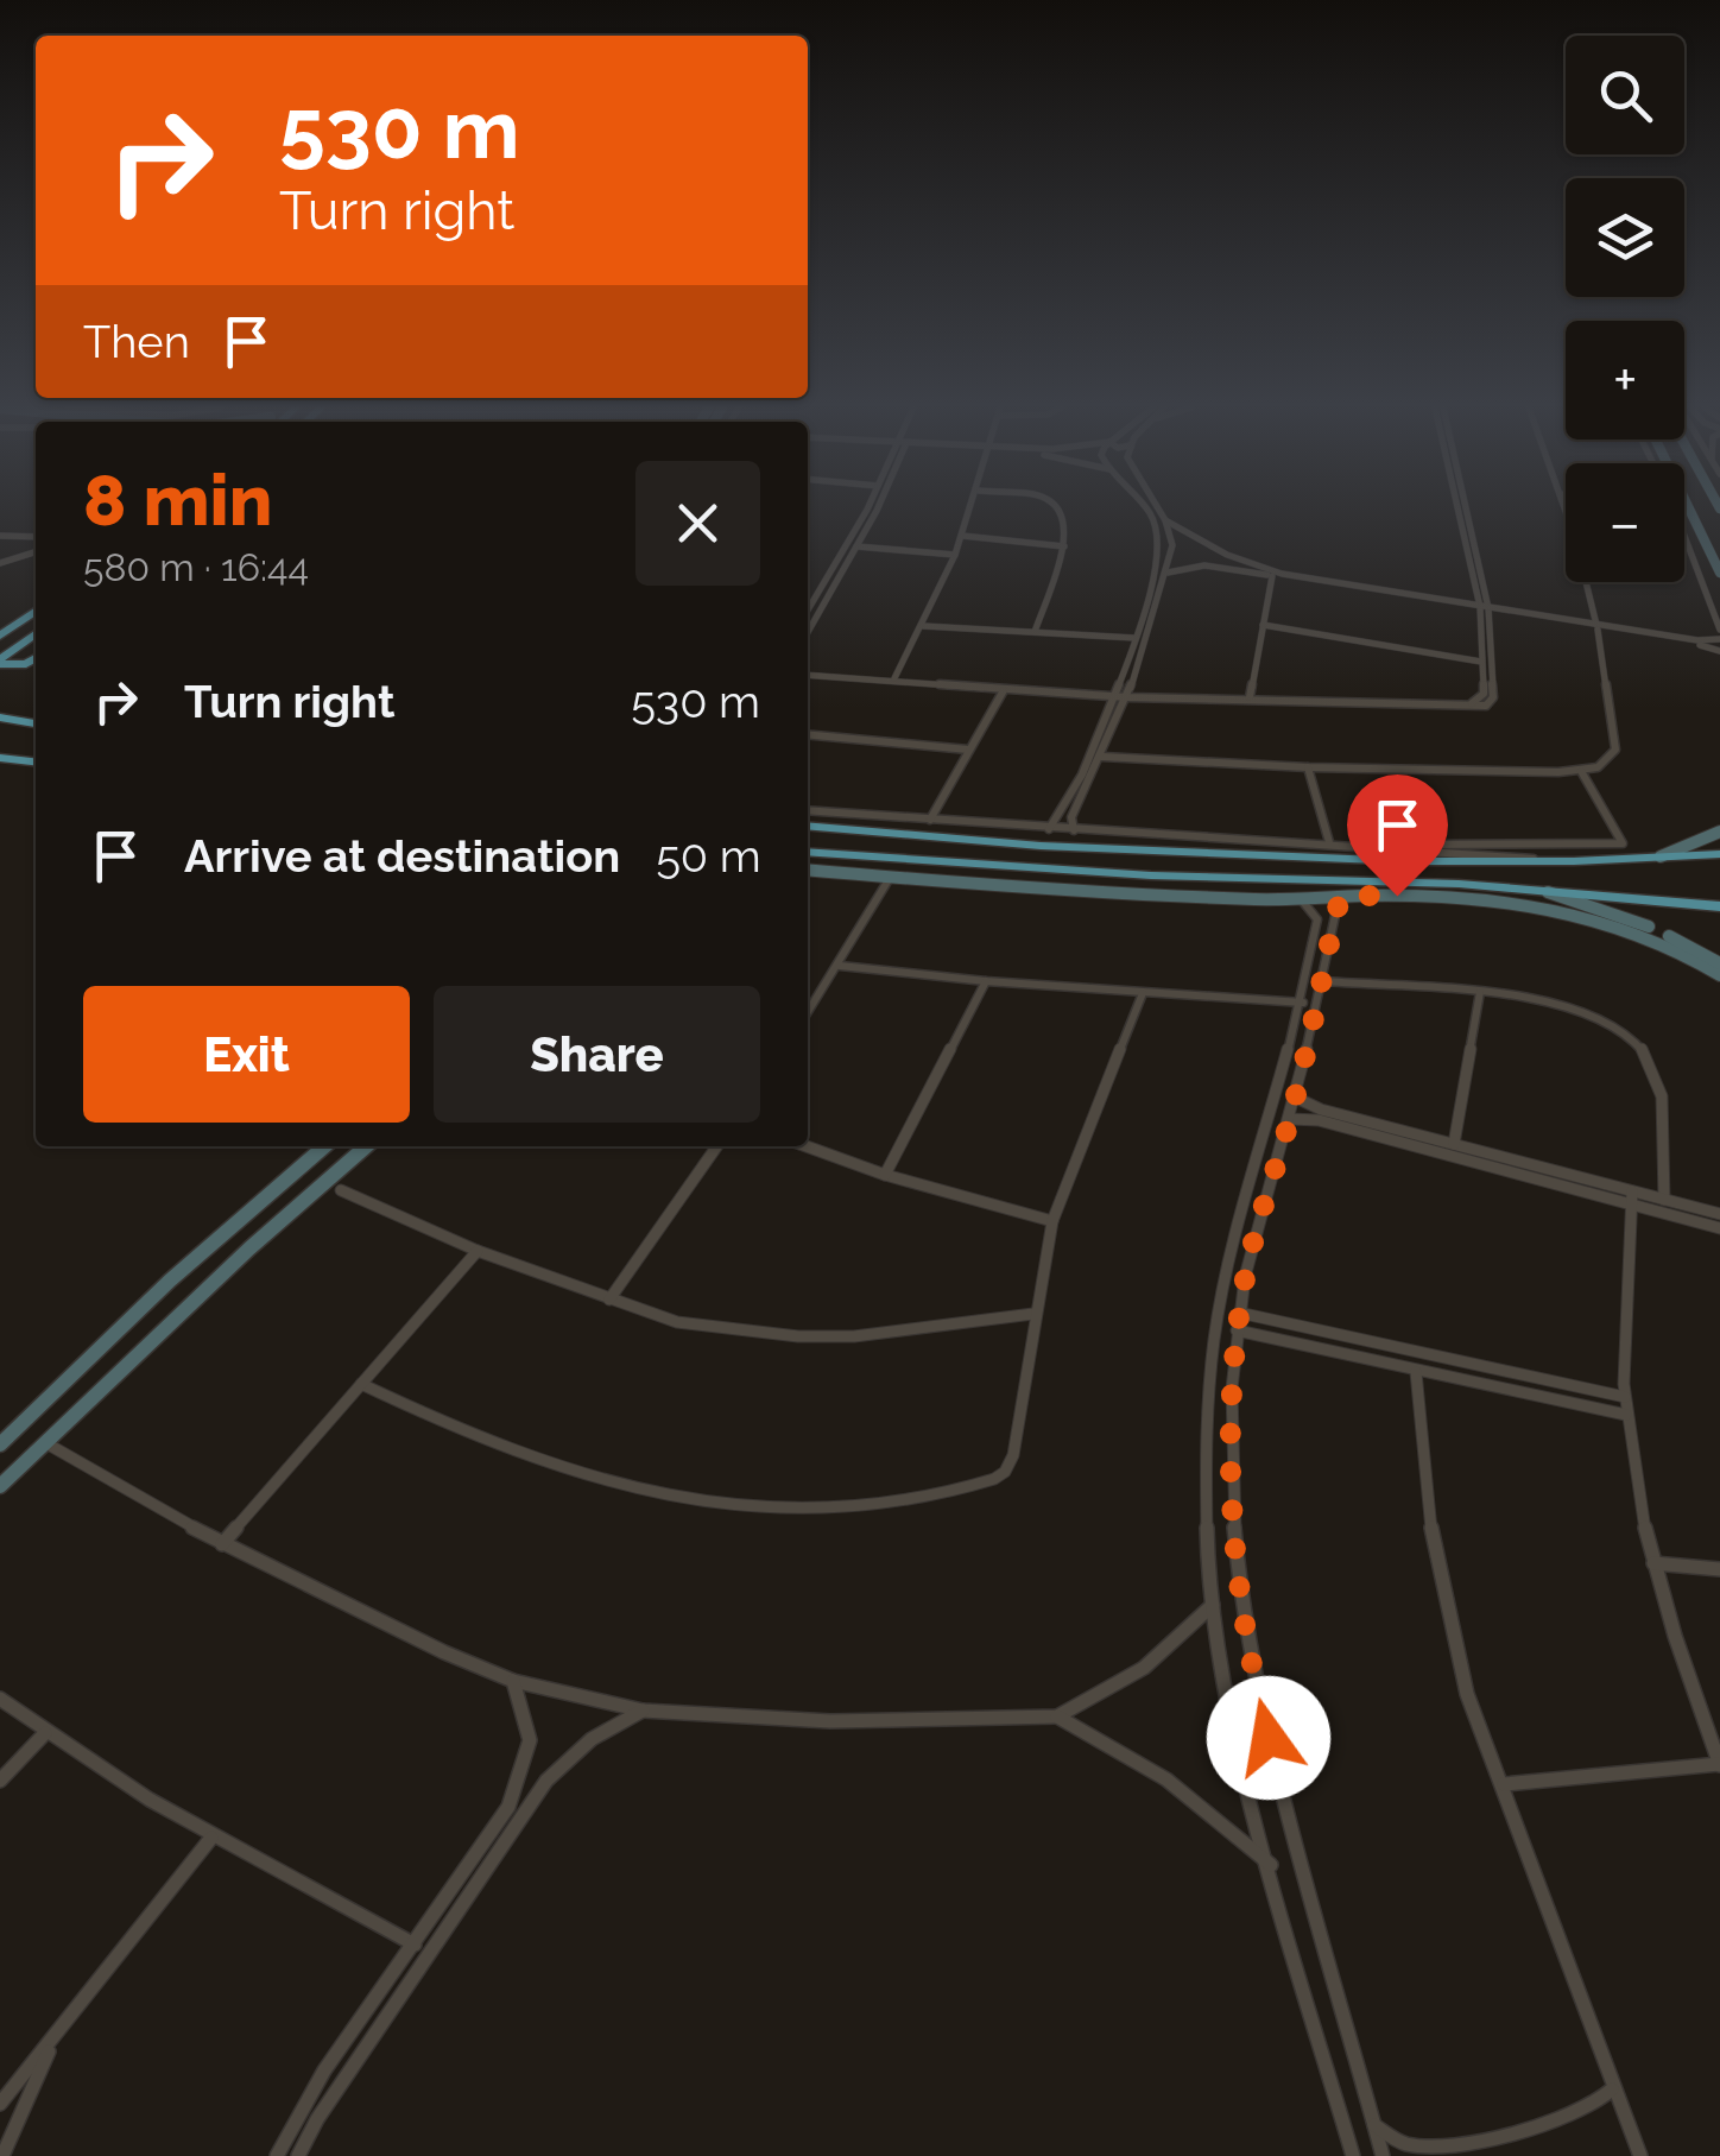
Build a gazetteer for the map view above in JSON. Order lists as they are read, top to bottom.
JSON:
{
  "page": {
    "map_buttons": ["+", "−"],
    "turn": ["530 m", "Turn right"],
    "then": "Then",
    "heading": ["8 min", "580 m · 16:44"],
    "list": [
      {
        "name": "Turn right",
        "value": "530 m"
      },
      {
        "name": "Arrive at destination",
        "value": "50 m"
      }
    ],
    "buttons": ["Exit", "Share"]
  }
}
